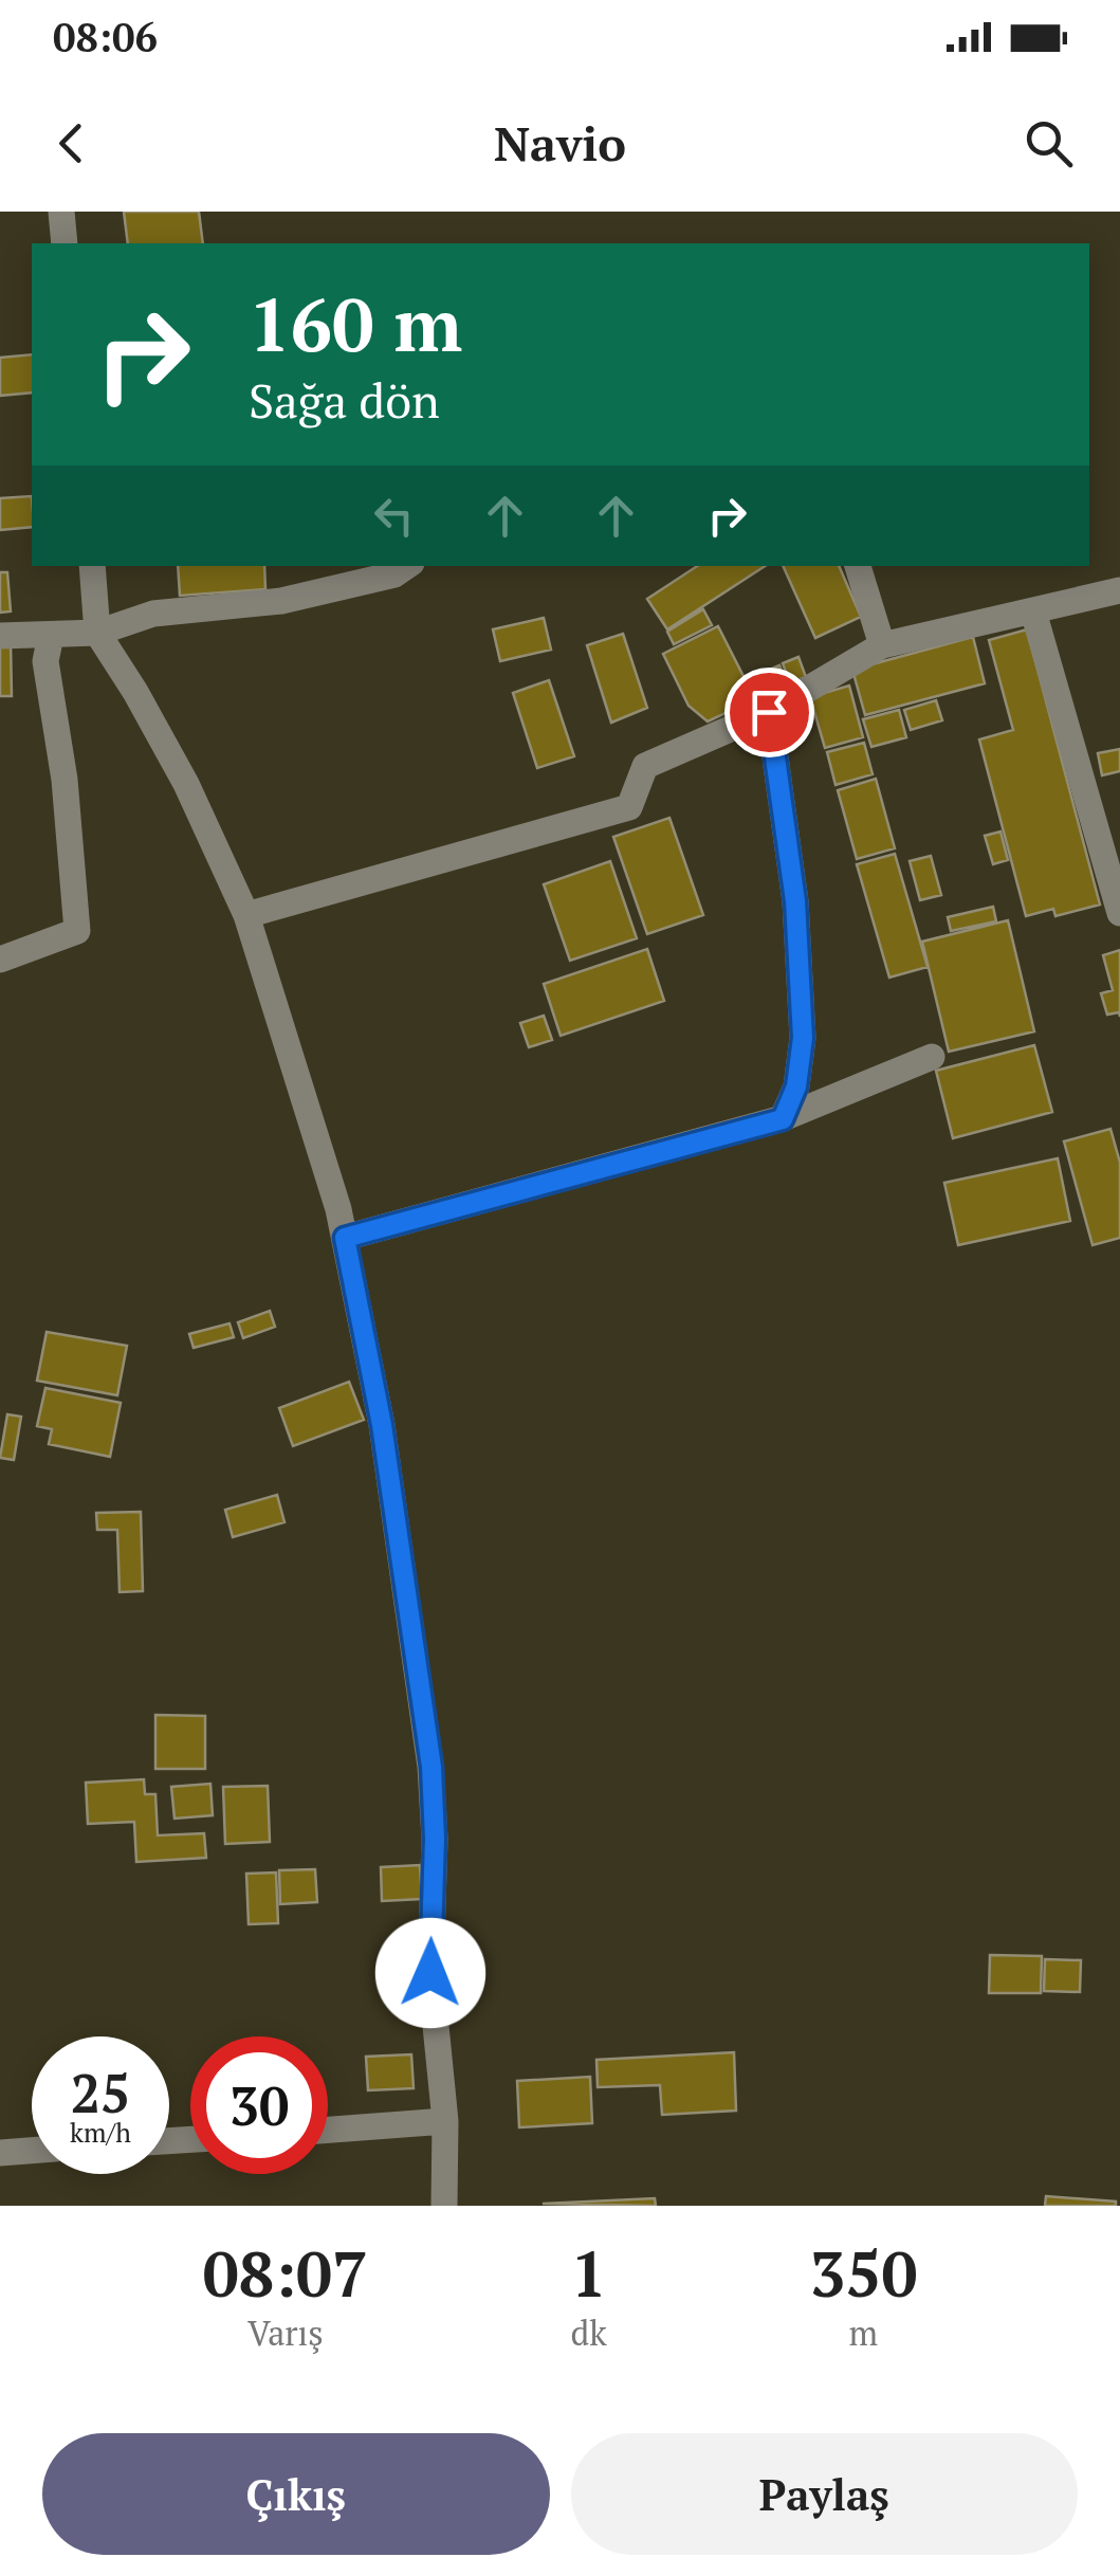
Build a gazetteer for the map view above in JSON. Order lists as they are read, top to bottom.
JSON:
{
  "page": {
    "status": "08:06",
    "header": "Navio",
    "turn": ["160 m", "Sağa dön"],
    "speed": "25 km/h",
    "limit": "30",
    "eta": [
      "08:07",
      "Varış",
      "1",
      "dk",
      "350",
      "m"
    ],
    "buttons": ["Çıkış", "Paylaş"]
  }
}
